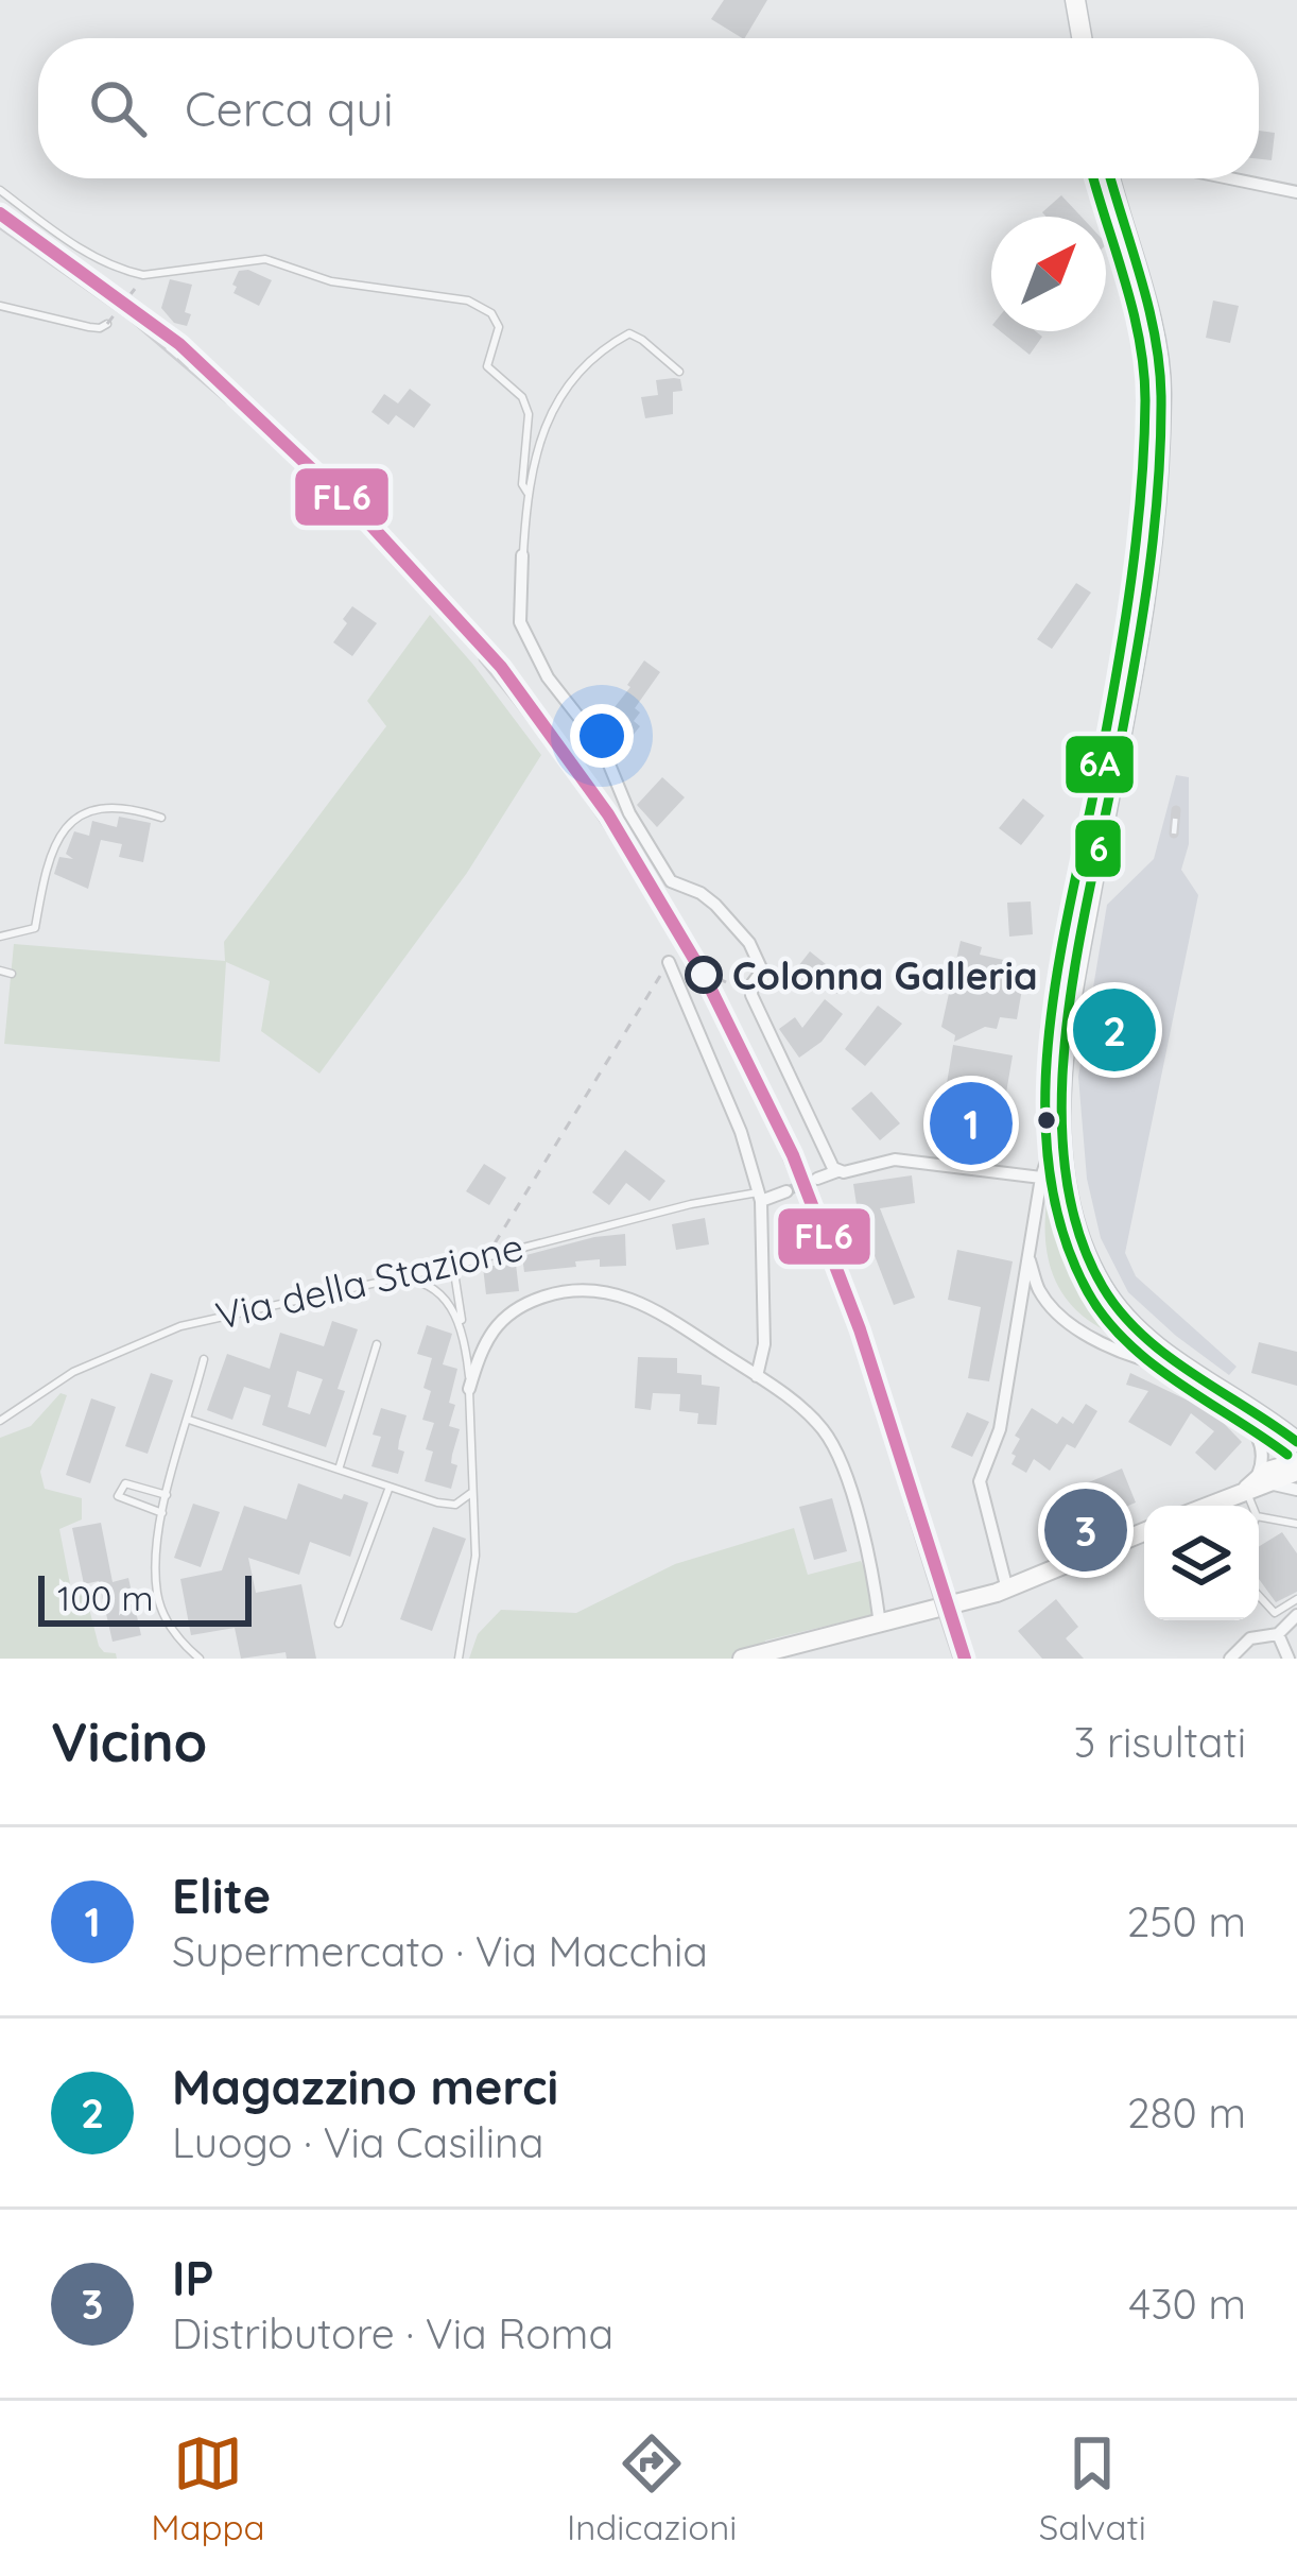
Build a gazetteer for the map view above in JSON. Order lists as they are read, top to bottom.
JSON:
{
  "streets": {
    "street": ["Via della Stazione"]
  },
  "places": ["Colonna Galleria"],
  "lines": ["transit line 6", "transit line 6A", "transit line FL6"],
  "scale_bar": "100 m",
  "north": "top right",
  "page": {
    "search": "Cerca qui",
    "pins": ["2", "1", "3"],
    "scale": "100 m",
    "heading": ["Vicino", "3 risultati"],
    "list": [
      {
        "mark": "1",
        "name": "Elite",
        "note": "Supermercato · Via Macchia",
        "value": "250 m"
      },
      {
        "mark": "2",
        "name": "Magazzino merci",
        "note": "Luogo · Via Casilina",
        "value": "280 m"
      },
      {
        "mark": "3",
        "name": "IP",
        "note": "Distributore · Via Roma",
        "value": "430 m"
      }
    ],
    "nav": ["Mappa", "Indicazioni", "Salvati"]
  }
}
